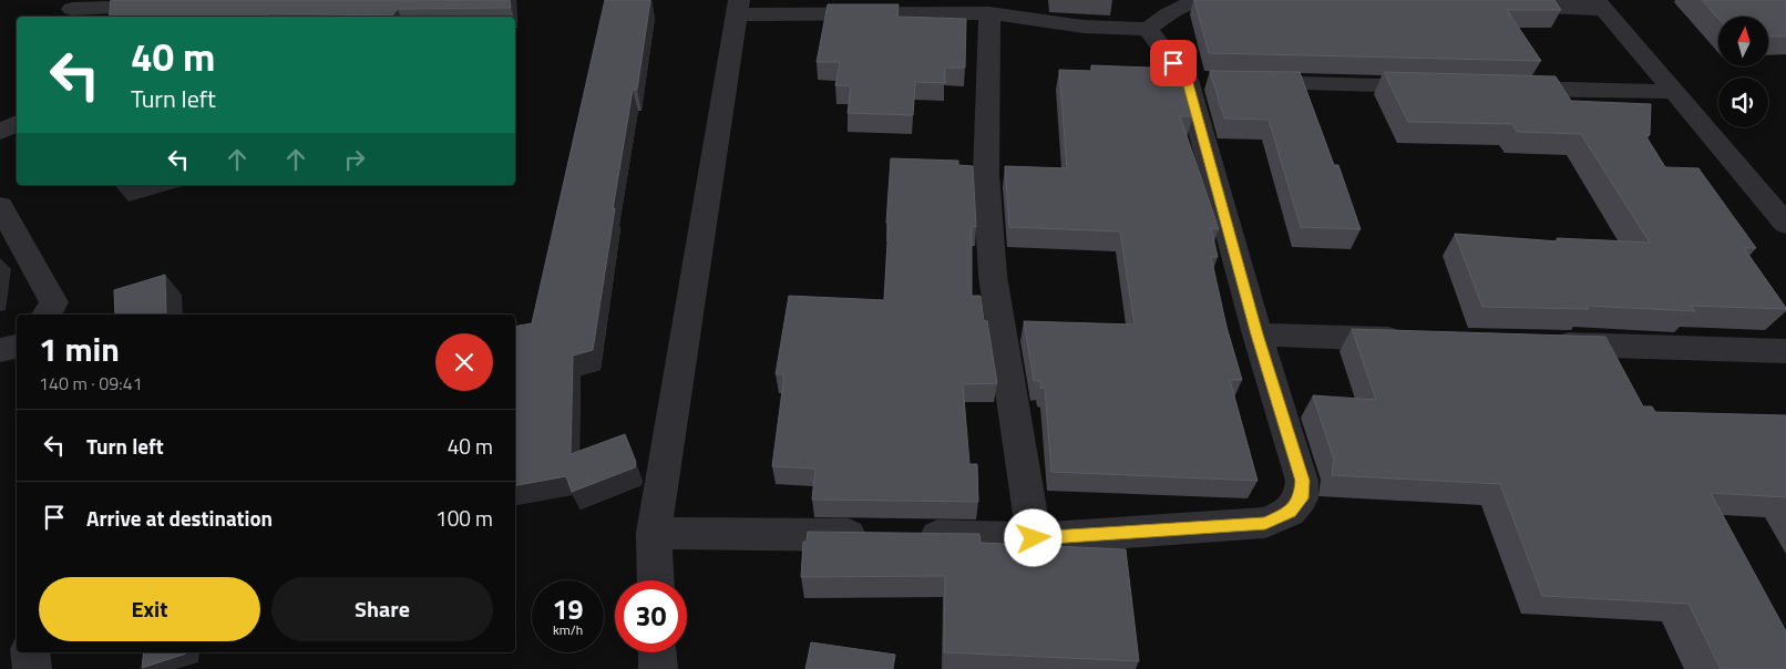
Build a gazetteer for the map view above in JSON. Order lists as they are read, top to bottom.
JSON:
{
  "north": "top",
  "page": {
    "turn": ["40 m", "Turn left"],
    "heading": ["1 min", "140 m · 09:41"],
    "list": [
      {
        "name": "Turn left",
        "value": "40 m"
      },
      {
        "name": "Arrive at destination",
        "value": "100 m"
      }
    ],
    "buttons": ["Exit", "Share"],
    "speed": "19 km/h",
    "limit": "30"
  }
}
